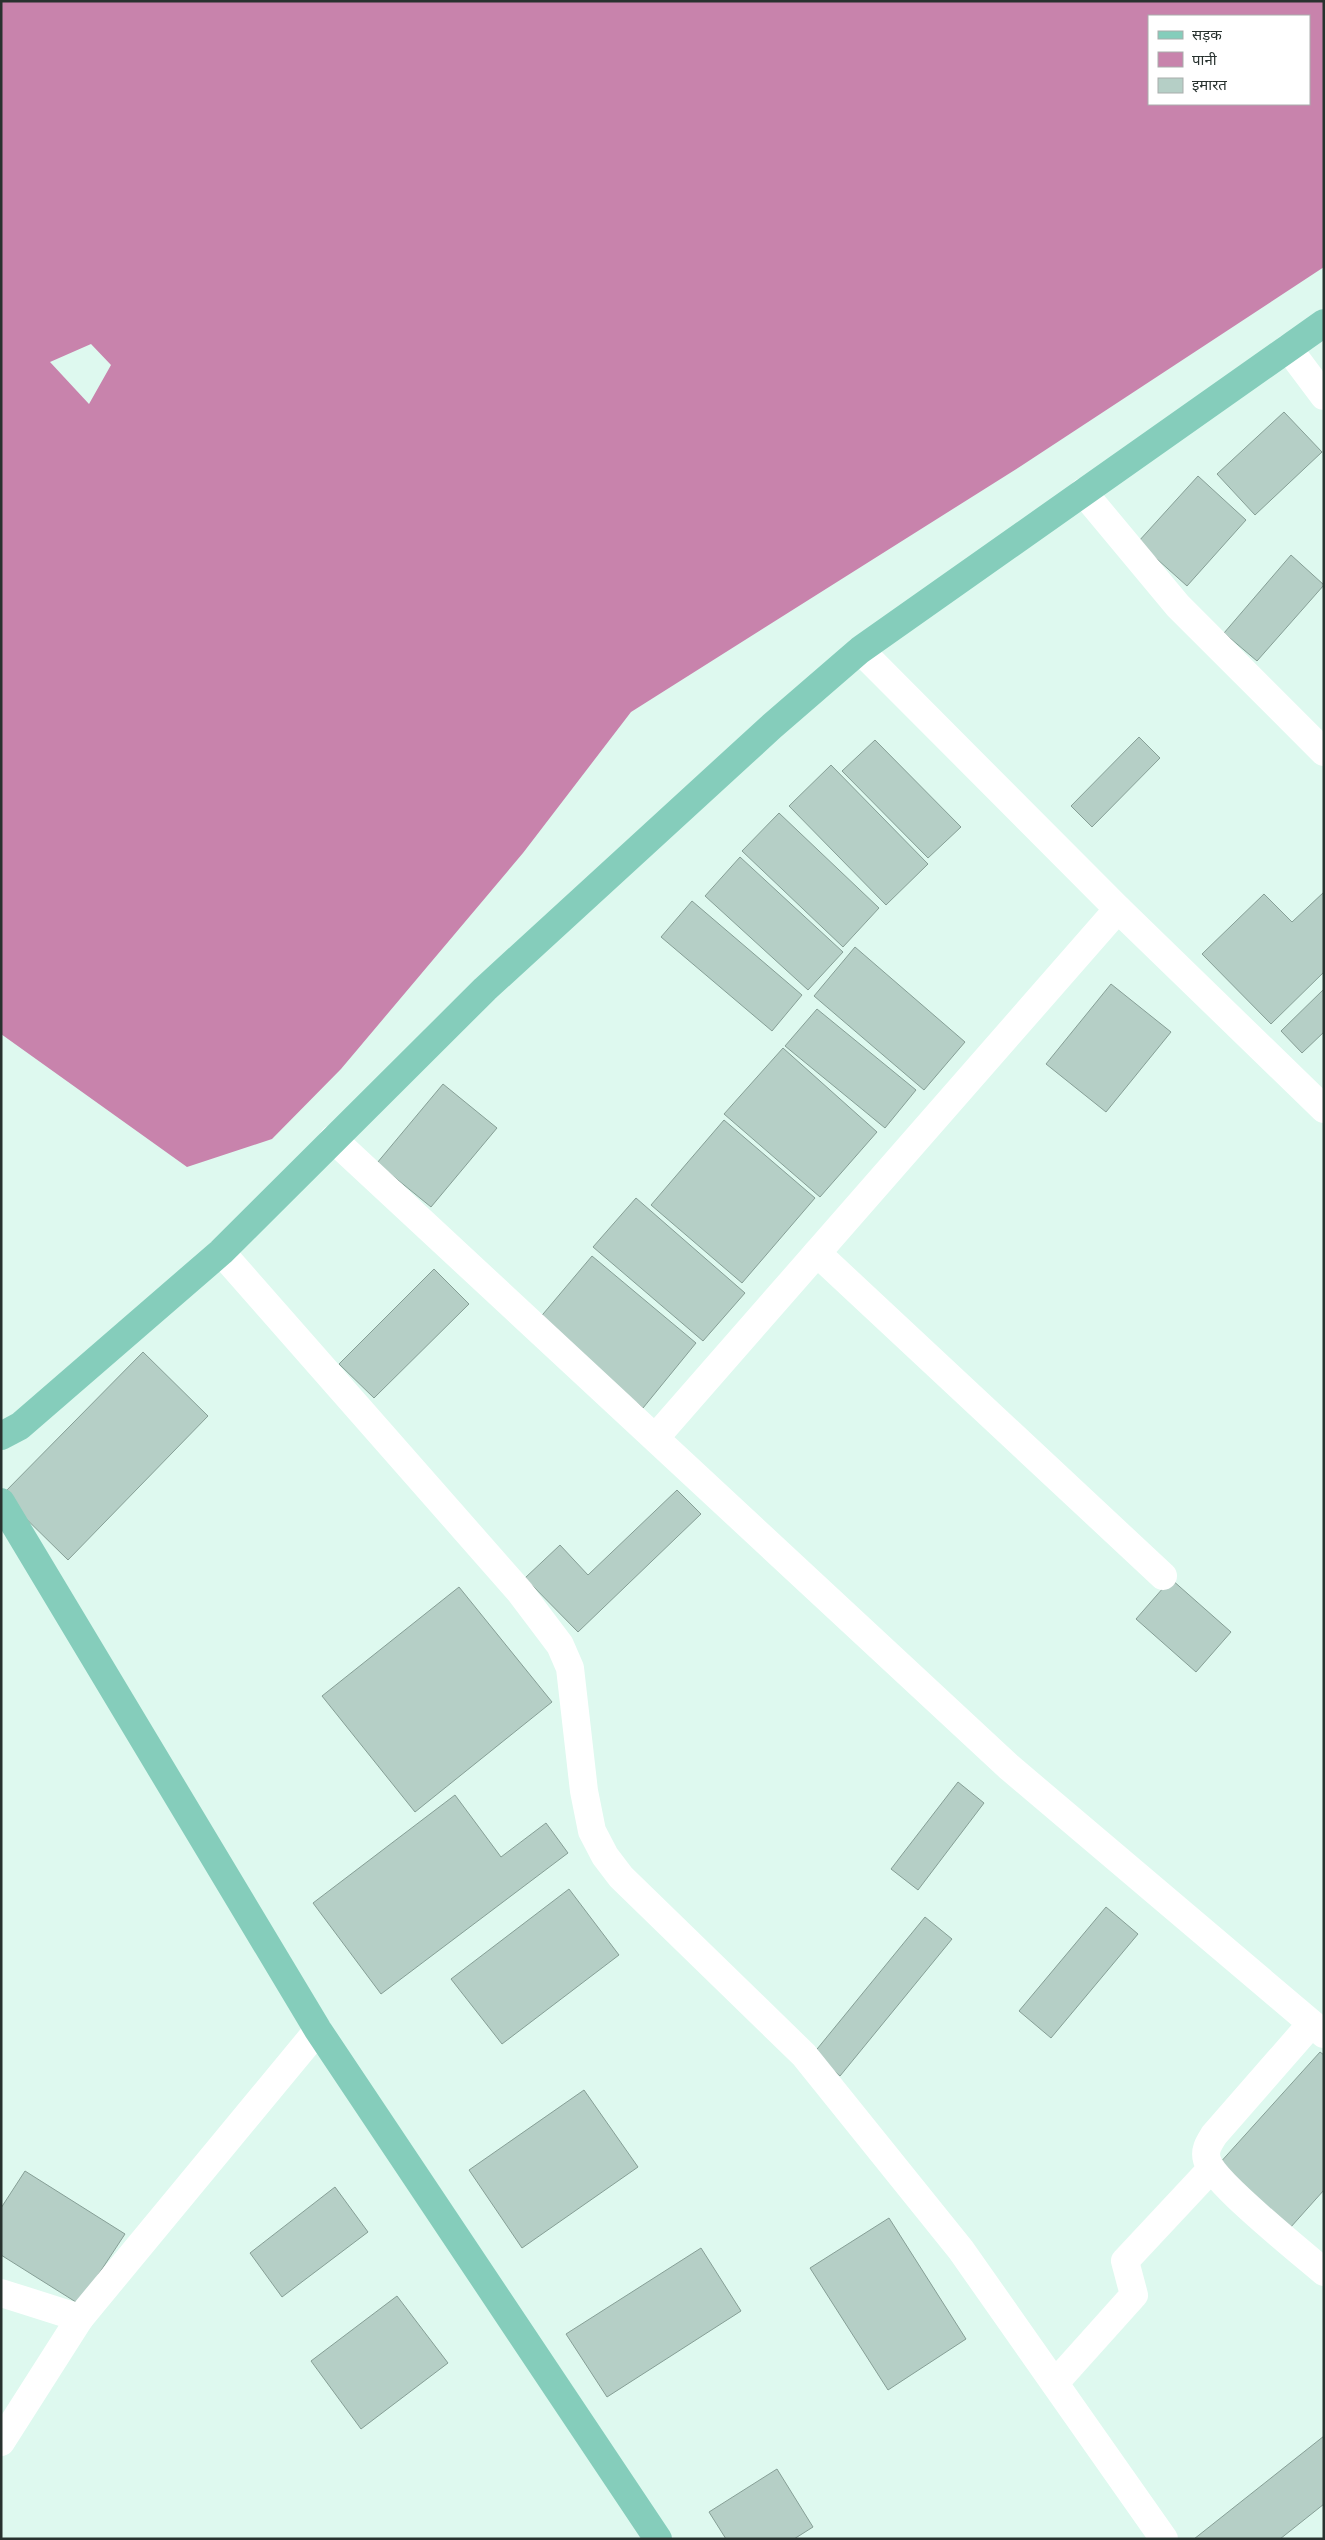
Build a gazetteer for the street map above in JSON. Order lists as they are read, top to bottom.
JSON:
{
  "legend": ["सड़क", "पानी", "इमारत"]
}
